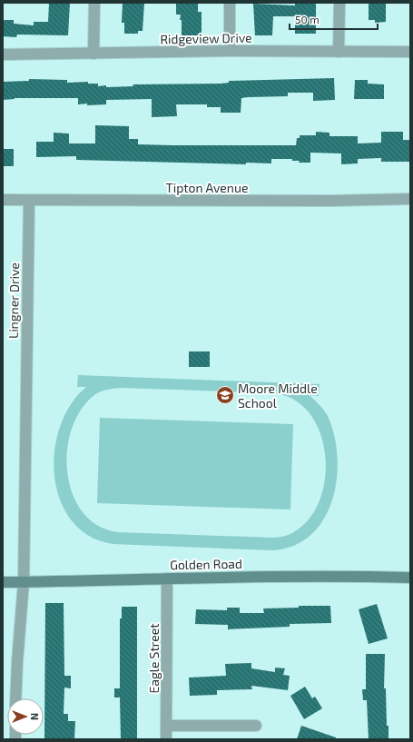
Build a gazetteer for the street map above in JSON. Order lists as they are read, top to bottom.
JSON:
{
  "streets": {
    "street": [
      "Ridgeview Drive",
      "Tipton Avenue",
      "Lingner Drive",
      "Golden Road",
      "Eagle Street"
    ]
  },
  "crossings": [
    ["Tipton Avenue", "Lingner Drive"],
    ["Lingner Drive", "Golden Road"],
    ["Golden Road", "Eagle Street"]
  ],
  "places": {
    "school or university": ["Moore Middle School"]
  },
  "scale_bar": "50 m",
  "north": "right"
}
